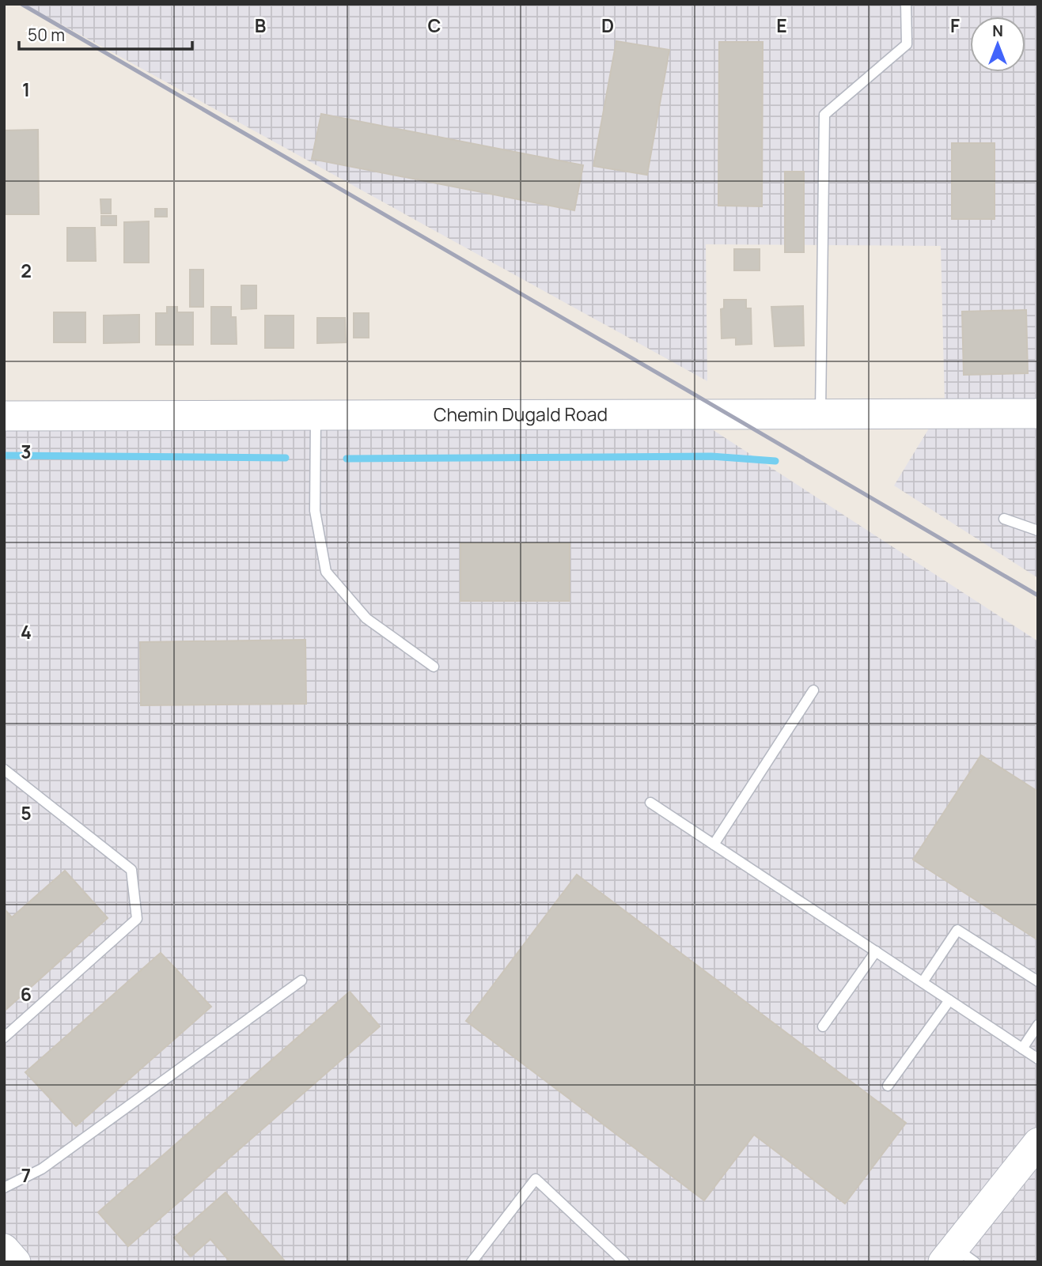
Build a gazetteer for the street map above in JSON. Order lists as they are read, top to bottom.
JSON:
{
  "streets": {
    "street": ["Chemin Dugald Road"]
  },
  "scale_bar": "50 m",
  "north": "top",
  "grid": {
    "columns": [
      "B",
      "C",
      "D",
      "E",
      "F"
    ],
    "rows": [
      "1",
      "2",
      "3",
      "4",
      "5",
      "6",
      "7"
    ]
  }
}
